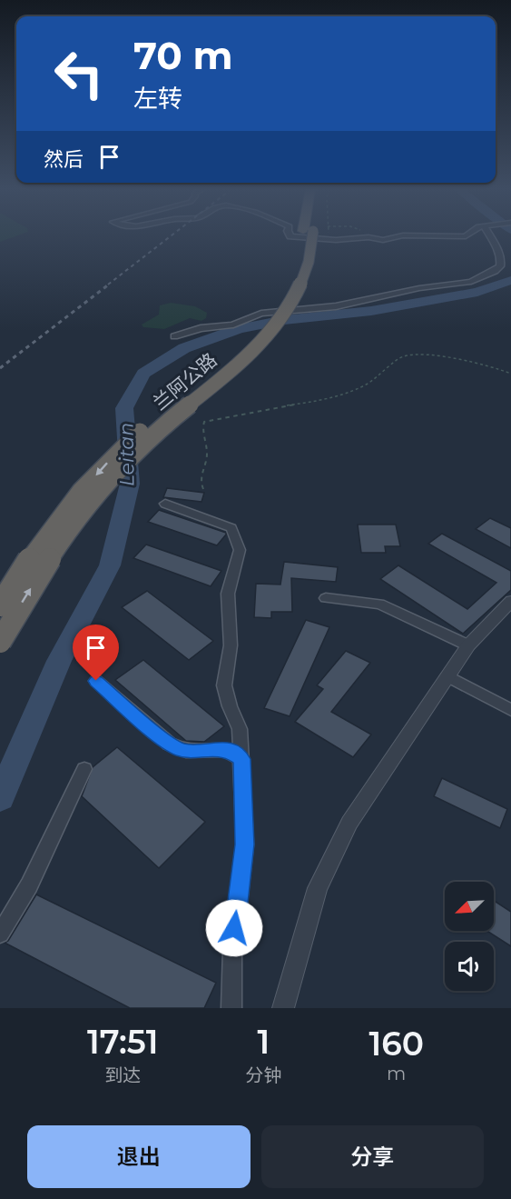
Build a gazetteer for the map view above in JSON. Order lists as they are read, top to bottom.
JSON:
{
  "streets": {
    "highway": ["兰阿公路"]
  },
  "water": ["Leitan"],
  "north": "bottom left",
  "page": {
    "turn": ["70 m", "左转"],
    "then": "然后",
    "eta": [
      "17:51",
      "到达",
      "1",
      "分钟",
      "160",
      "m"
    ],
    "buttons": ["退出", "分享"]
  }
}
